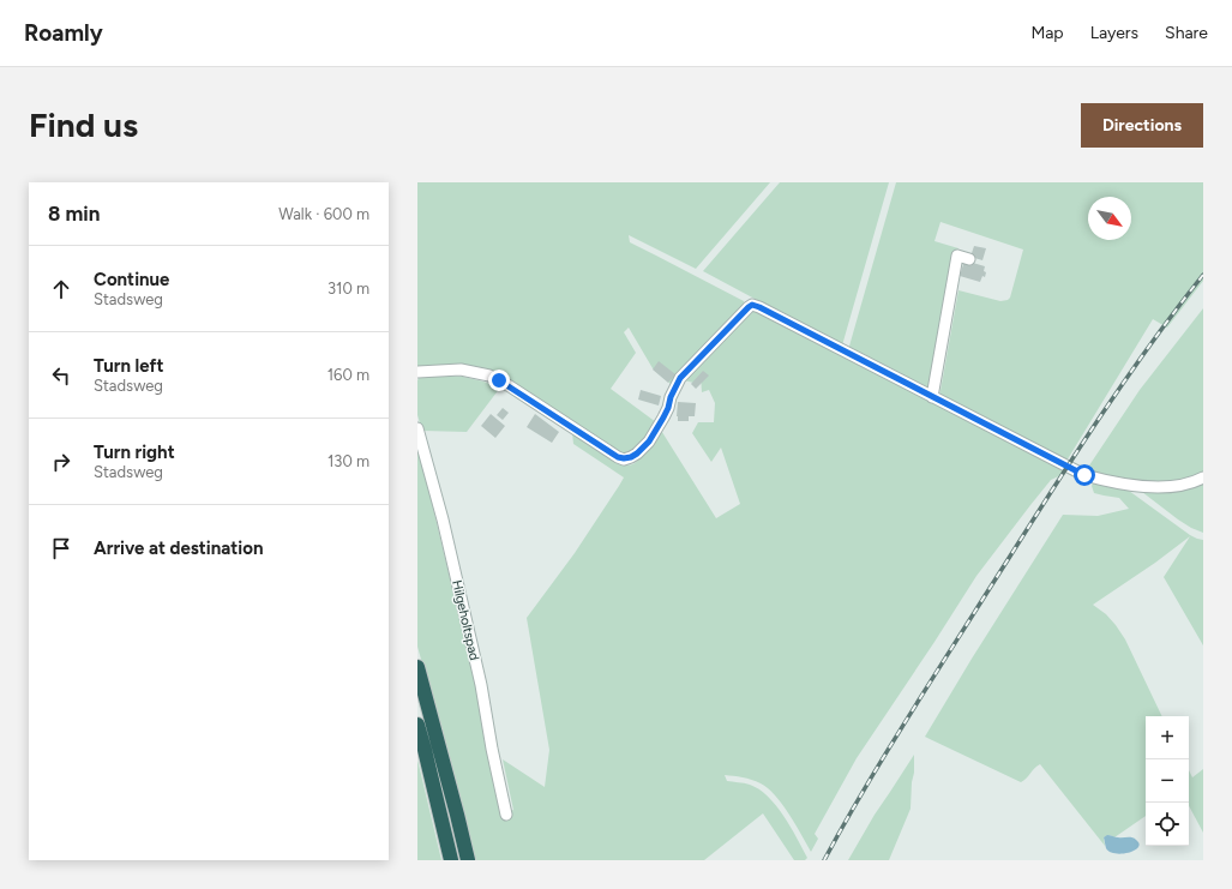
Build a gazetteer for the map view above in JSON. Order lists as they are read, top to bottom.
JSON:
{
  "streets": {
    "street": ["Hilgeholtspad"]
  },
  "north": "bottom right",
  "page": {
    "header": "Roamly",
    "nav": ["Map", "Layers", "Share"],
    "buttons": "Directions",
    "title": "Find us",
    "heading": ["8 min", "Walk · 600 m"],
    "list": [
      ["Continue", "Stadsweg", "310 m"],
      ["Turn left", "Stadsweg", "160 m"],
      ["Turn right", "Stadsweg", "130 m"],
      "Arrive at destination"
    ],
    "map_buttons": ["+", "−"]
  }
}
